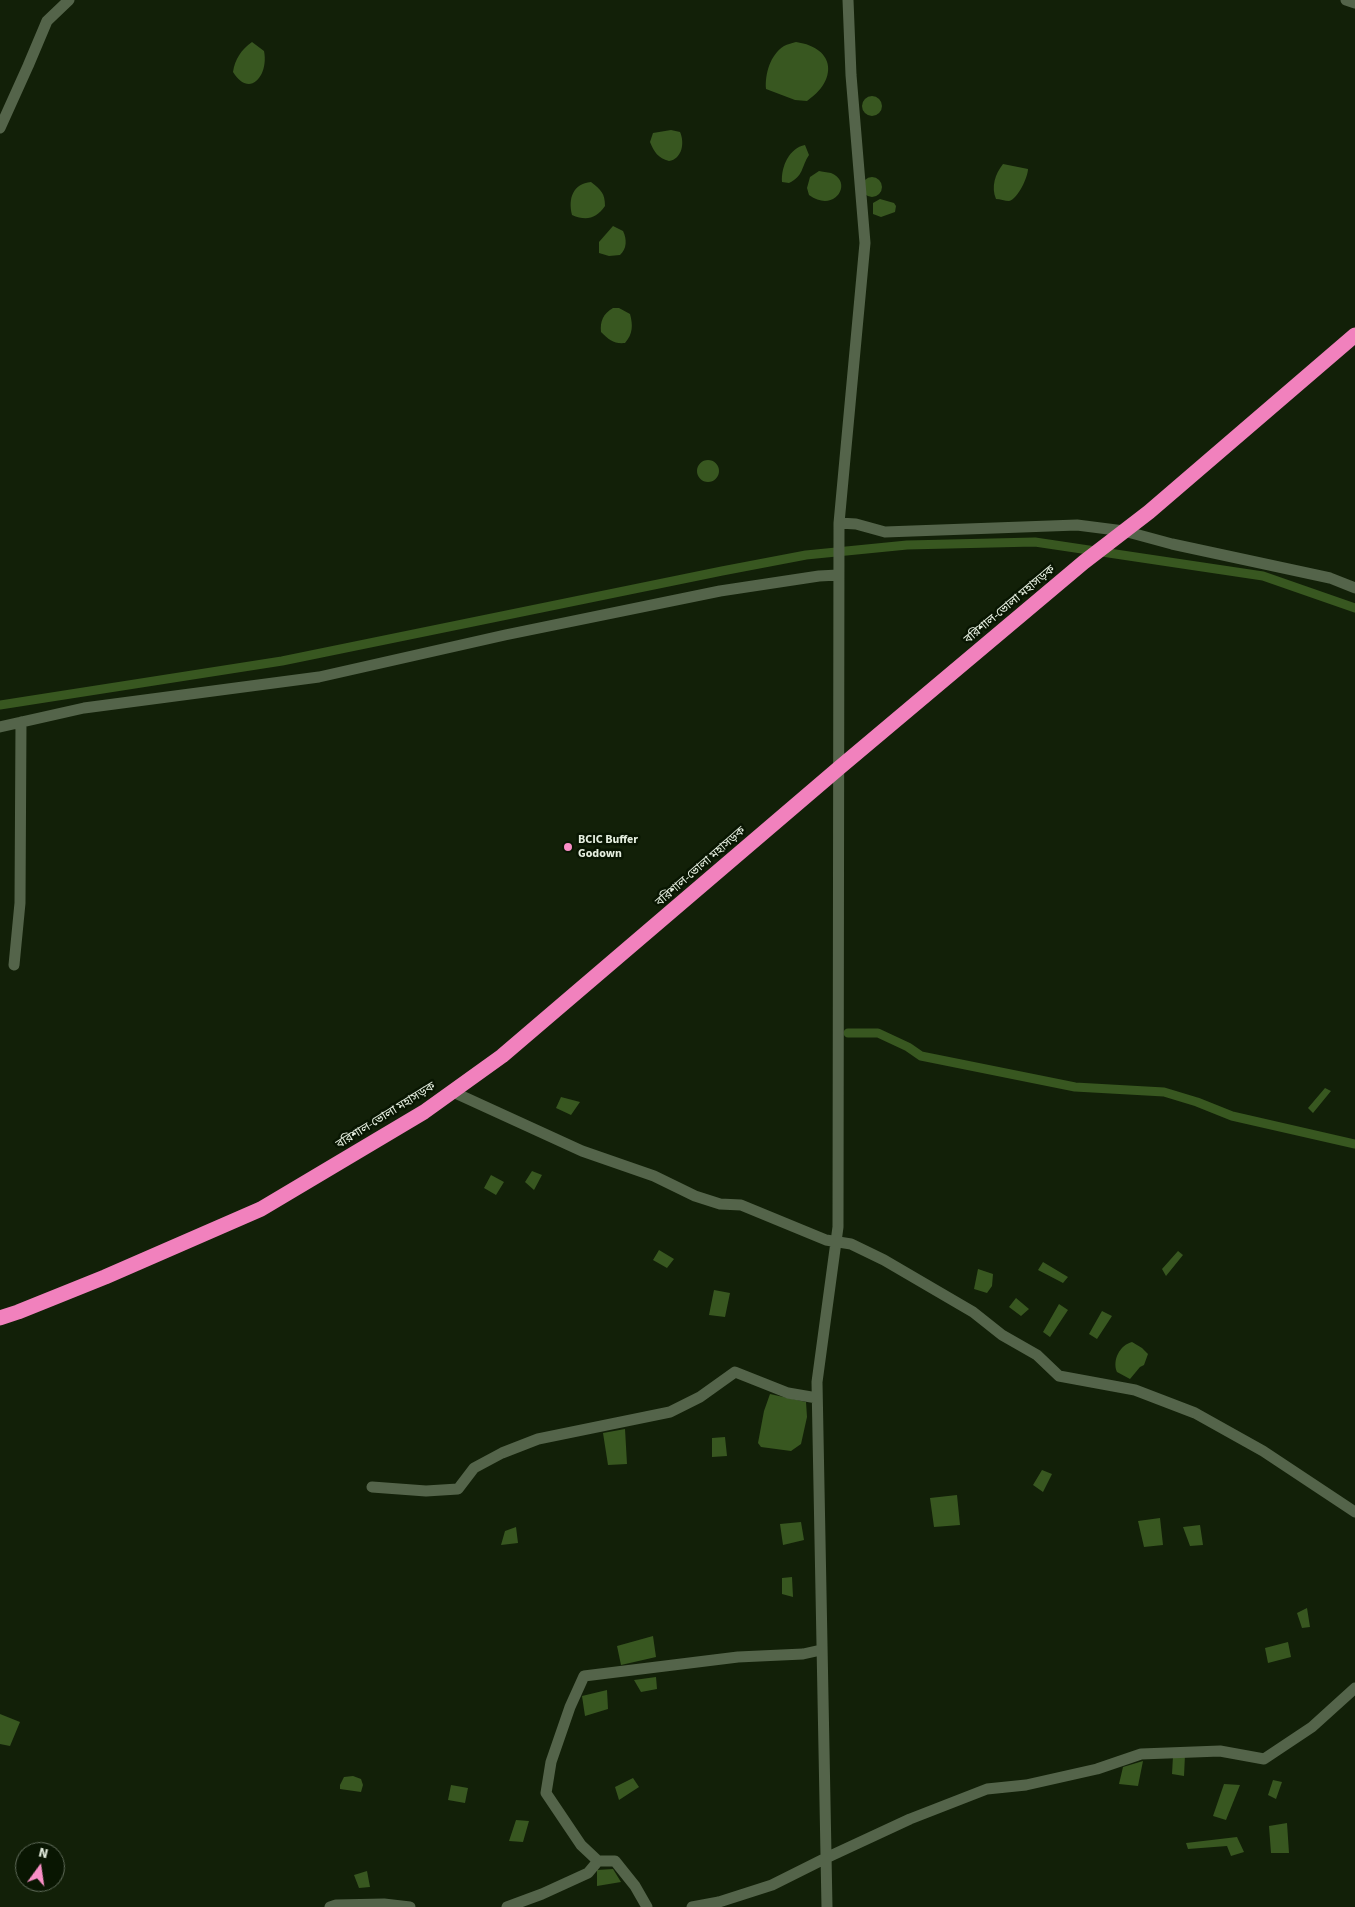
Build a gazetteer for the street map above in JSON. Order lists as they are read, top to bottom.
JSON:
{
  "streets": {
    "highway": ["বরিশাল-ভোলা মহাসড়ক"]
  },
  "places": ["BCIC Buffer Godown"],
  "north": "top"
}
